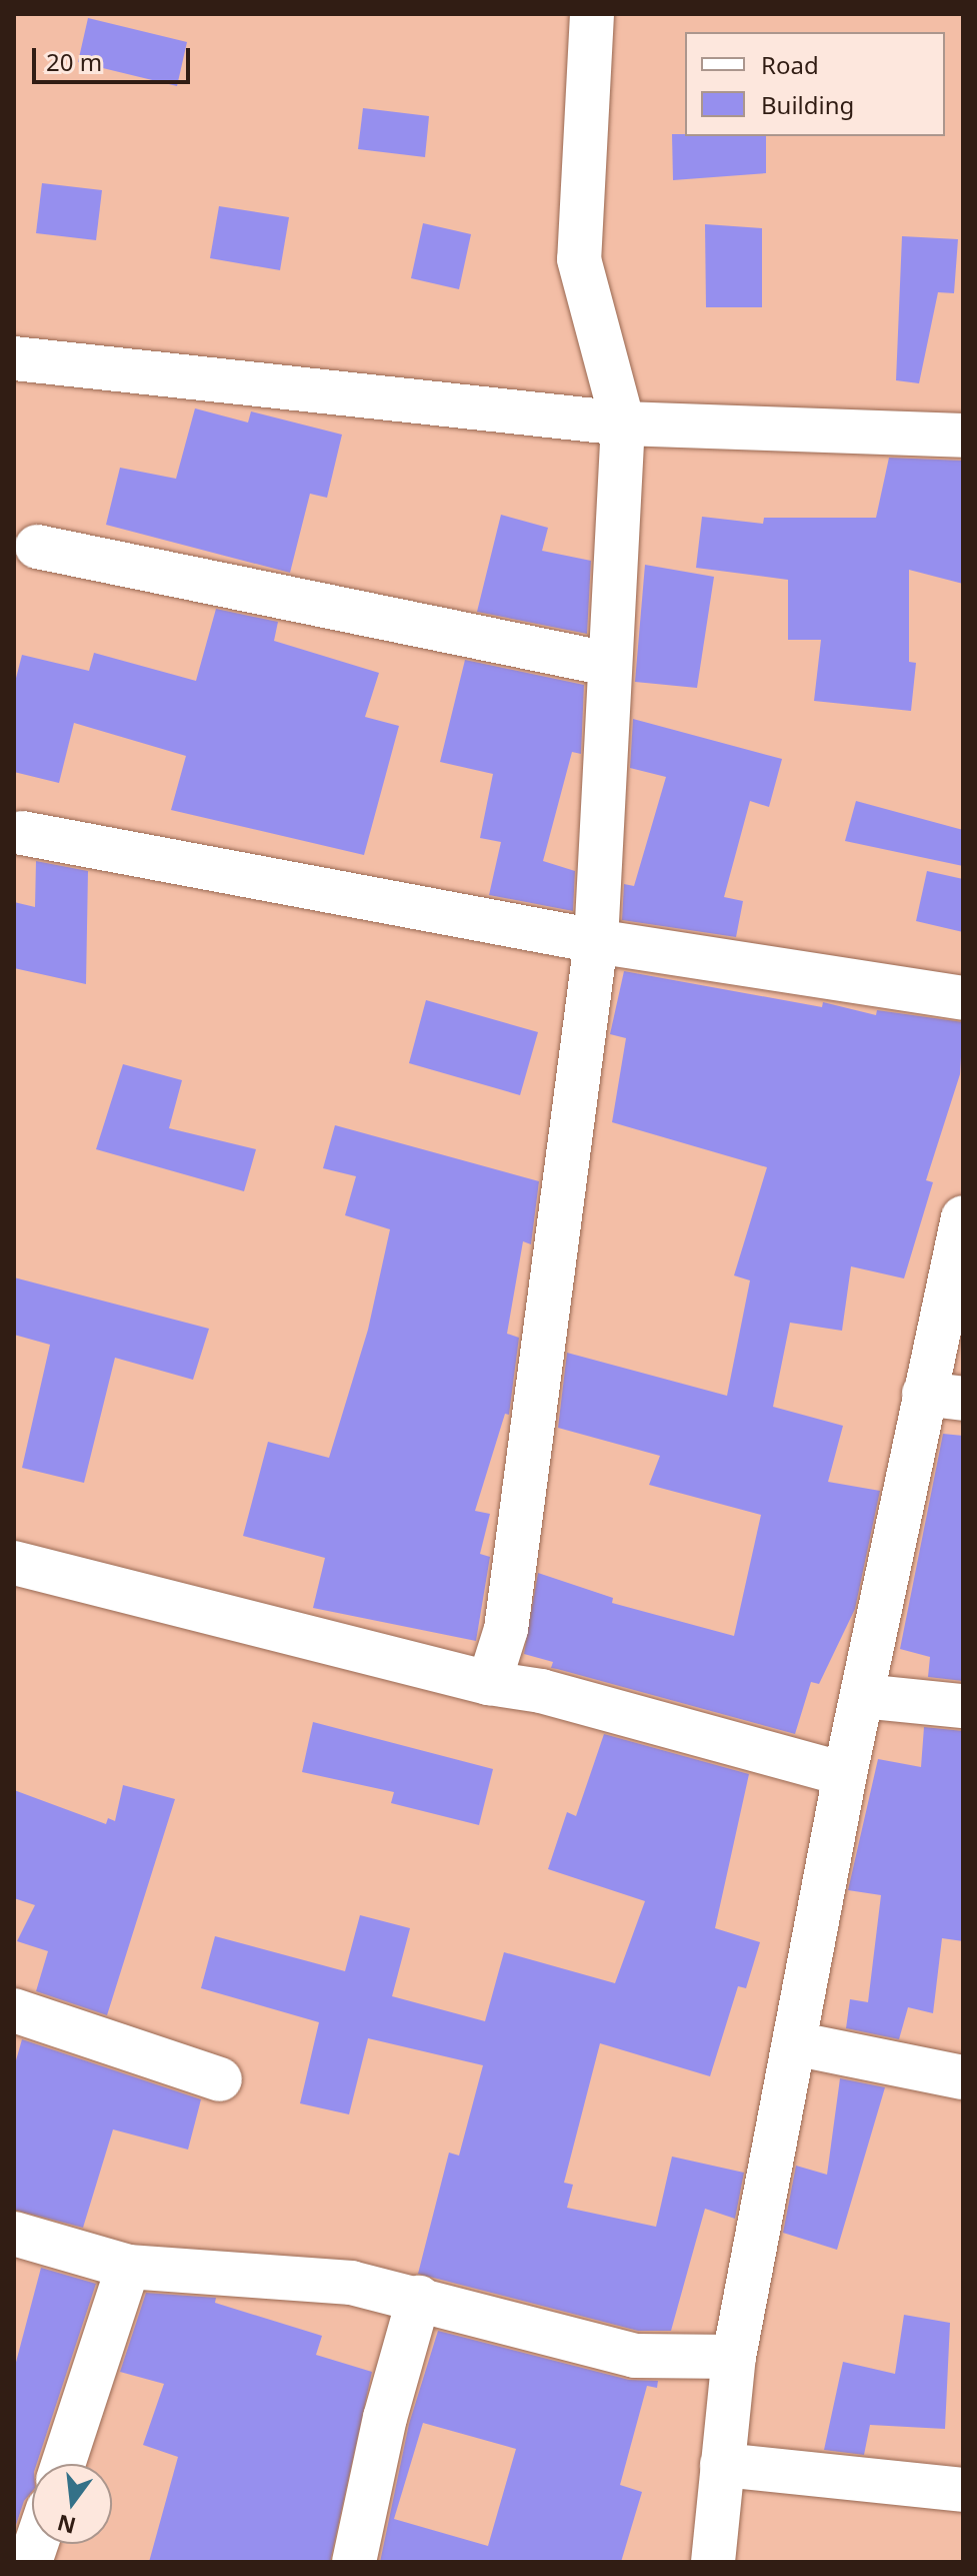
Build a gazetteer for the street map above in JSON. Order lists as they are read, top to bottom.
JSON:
{
  "legend": ["Road", "Building"],
  "scale_bar": "20 m",
  "north": "bottom"
}
